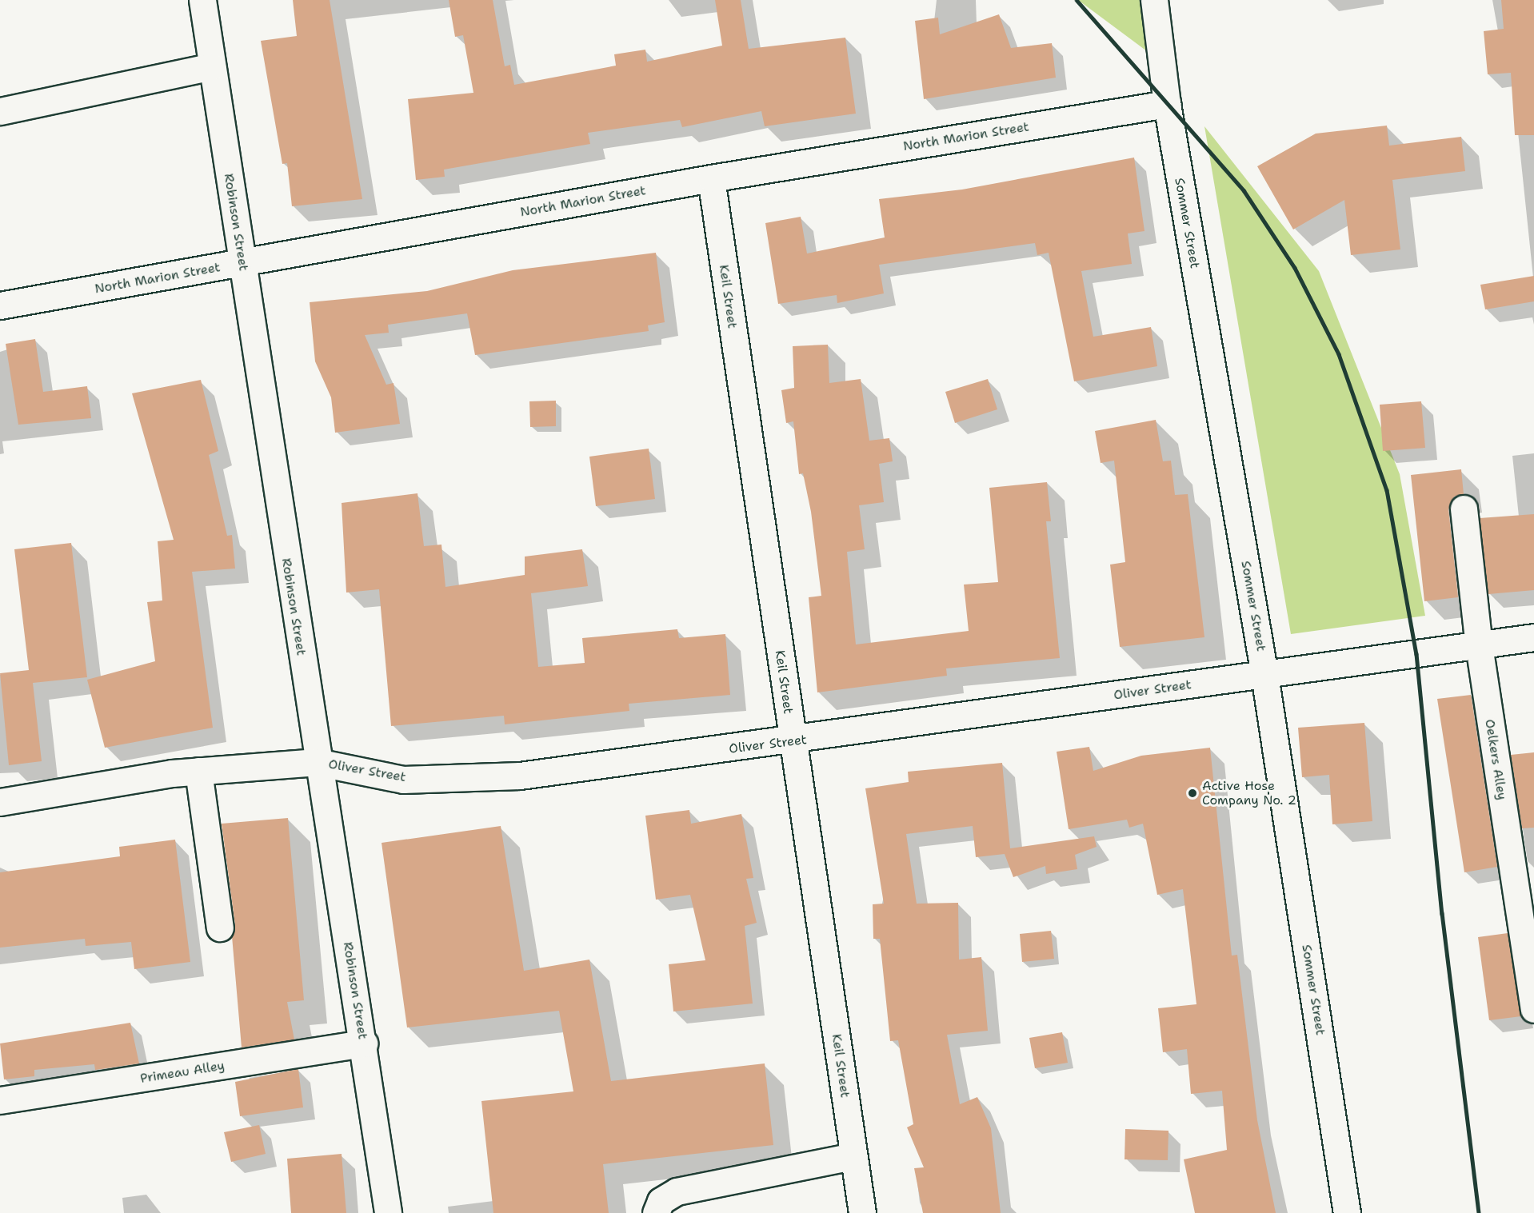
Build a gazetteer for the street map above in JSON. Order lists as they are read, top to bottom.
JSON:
{
  "streets": {
    "street": [
      "North Marion Street",
      "Robinson Street",
      "Sommer Street",
      "Keil Street",
      "Oliver Street",
      "Oelkers Alley",
      "Primeau Alley"
    ]
  },
  "crossings": [
    ["North Marion Street", "Robinson Street"],
    ["North Marion Street", "Sommer Street"],
    ["North Marion Street", "Keil Street"],
    ["Robinson Street", "Oliver Street"],
    ["Robinson Street", "Primeau Alley"],
    ["Sommer Street", "Oliver Street"],
    ["Keil Street", "Oliver Street"],
    ["Oliver Street", "Oelkers Alley"]
  ],
  "places": ["Active Hose Company No. 2"]
}
